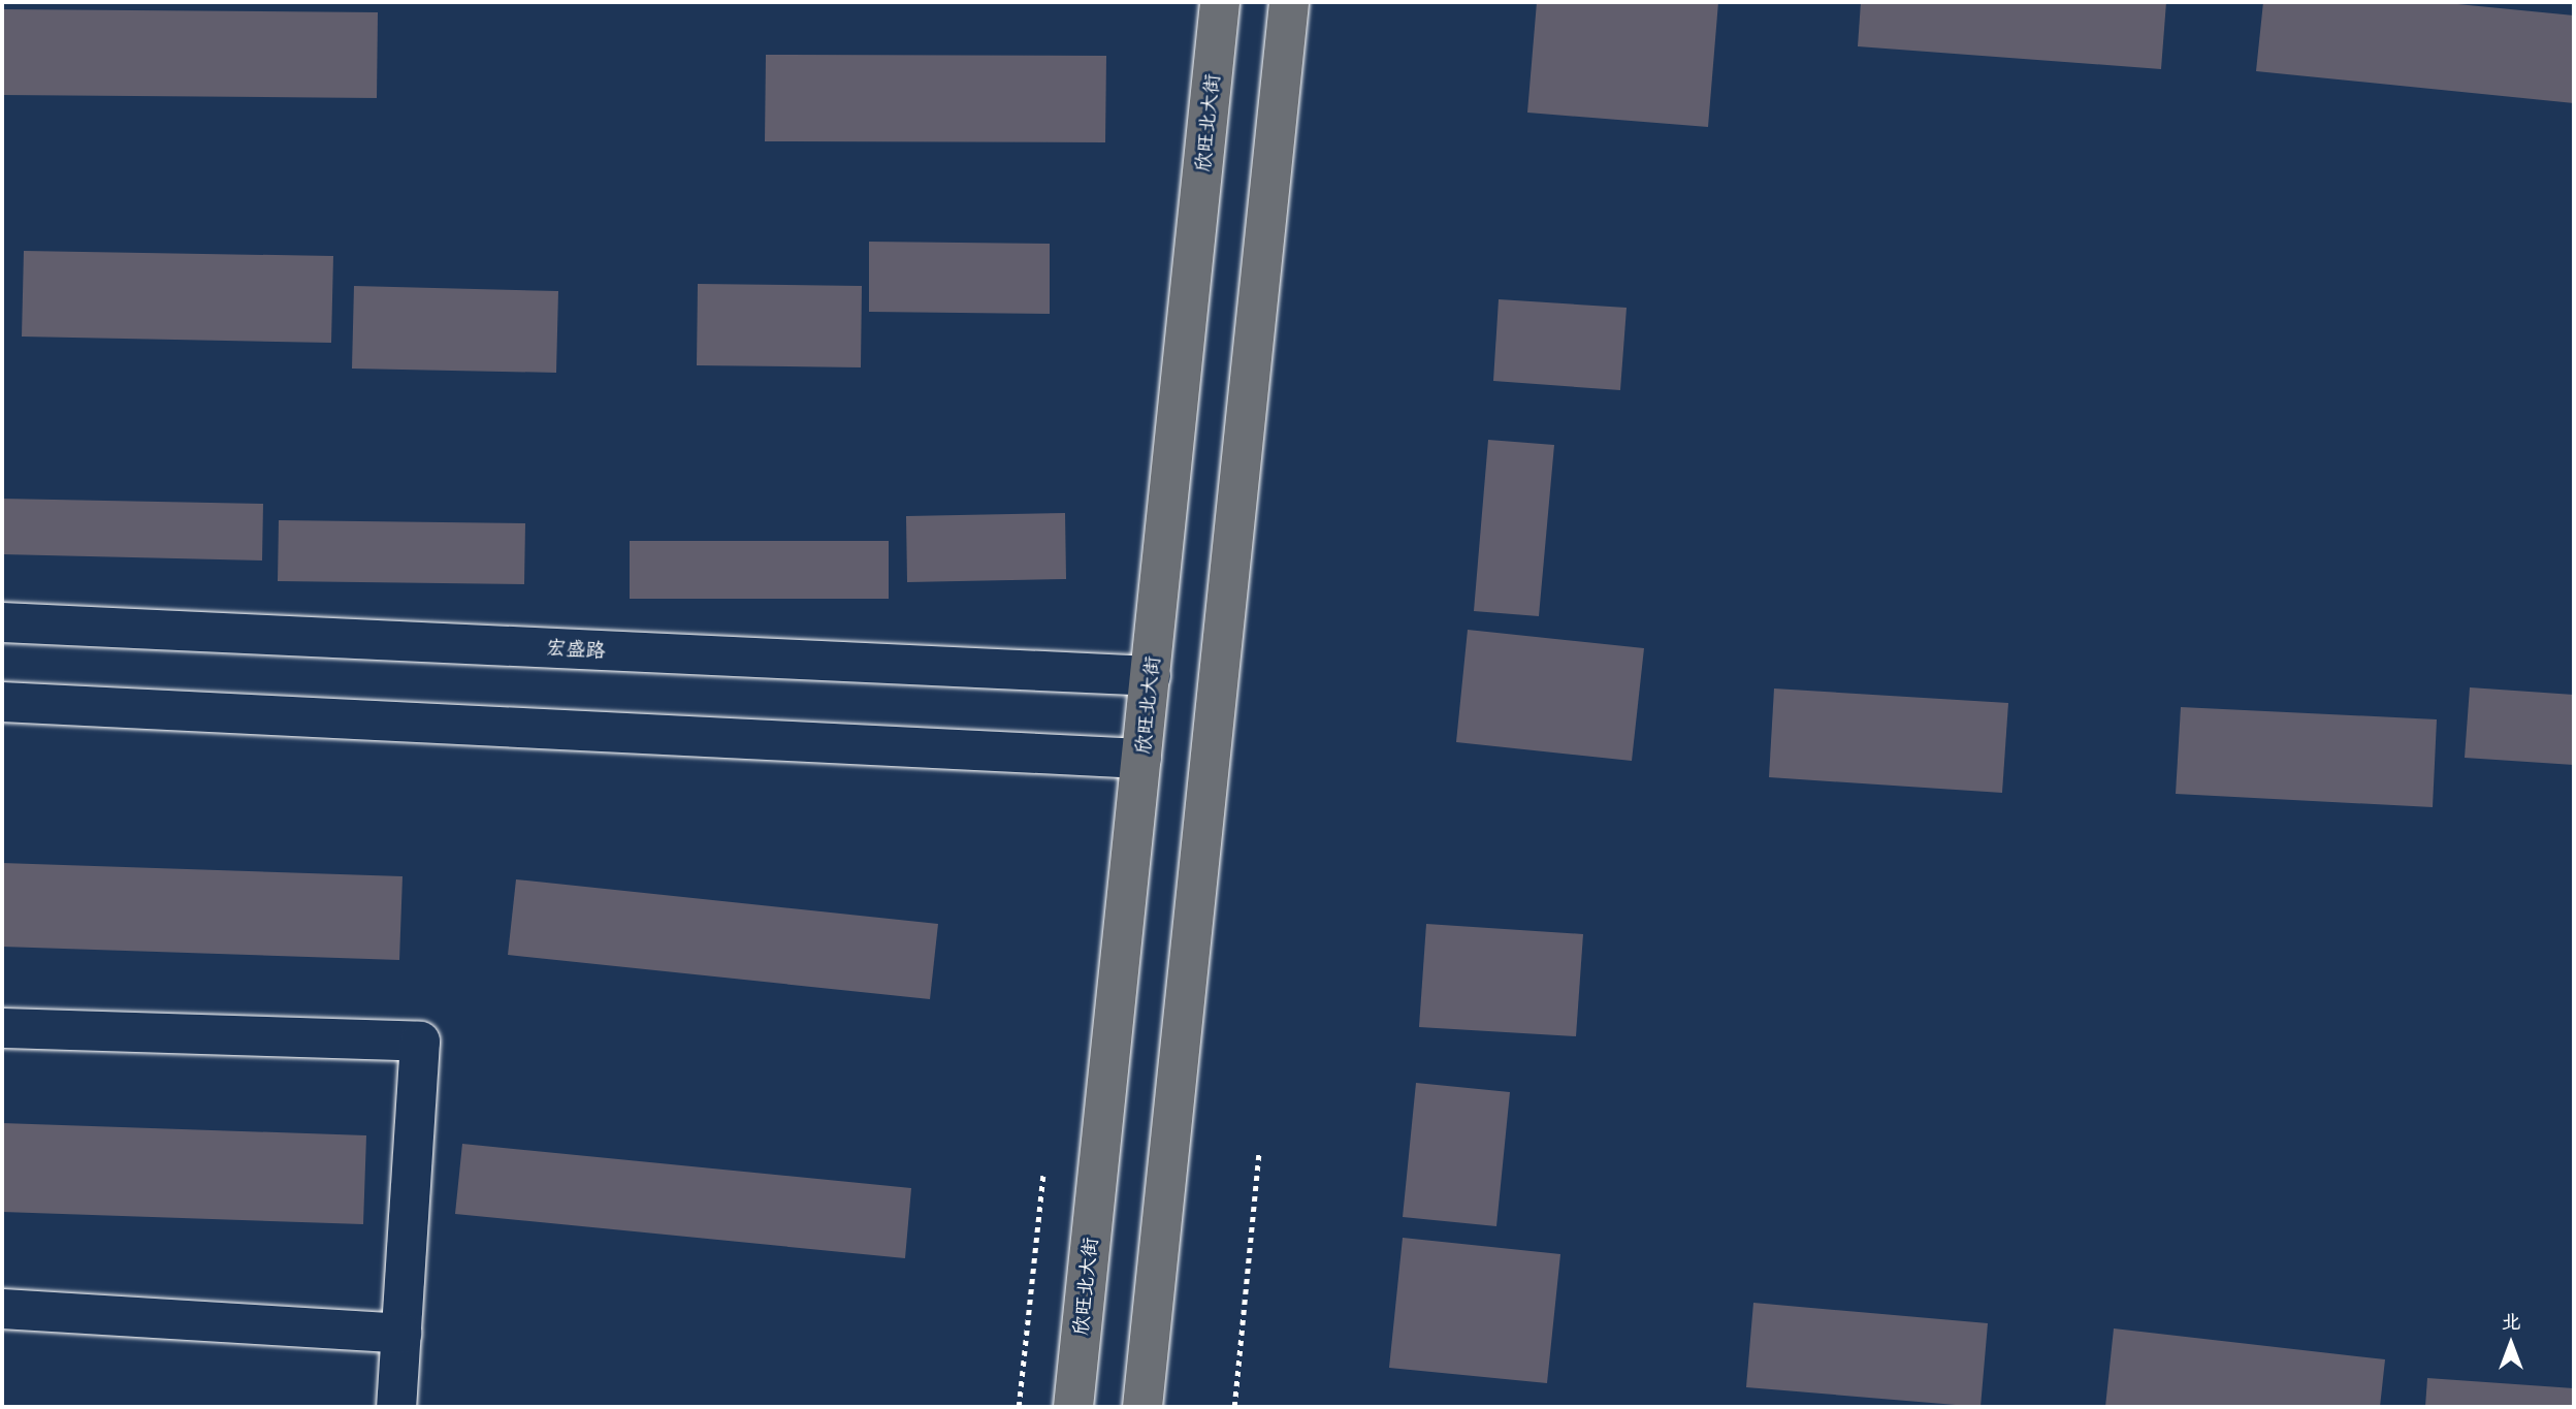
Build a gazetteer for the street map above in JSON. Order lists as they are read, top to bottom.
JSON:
{
  "streets": {
    "main road": ["欣旺北大街"],
    "street": ["宏盛路"]
  },
  "crossings": [
    ["欣旺北大街", "宏盛路"]
  ],
  "north": "top"
}
